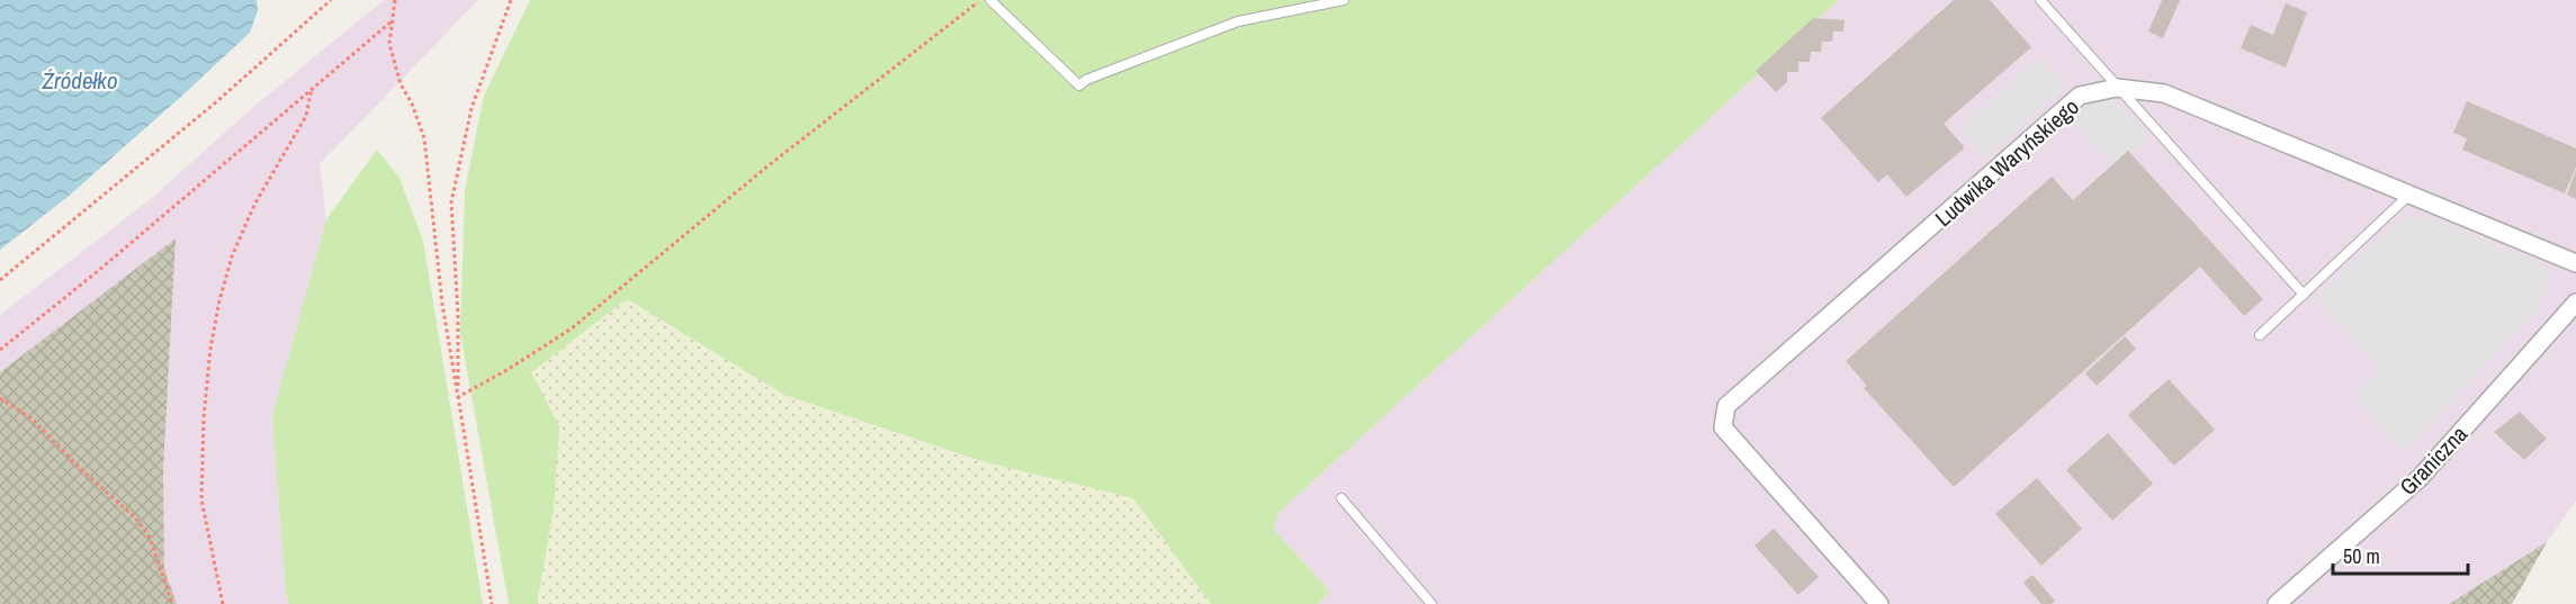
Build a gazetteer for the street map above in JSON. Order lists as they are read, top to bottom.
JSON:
{
  "streets": {
    "street": ["Ludwika Waryńskiego", "Graniczna"]
  },
  "water": ["Źródełko"],
  "scale_bar": "50 m"
}
